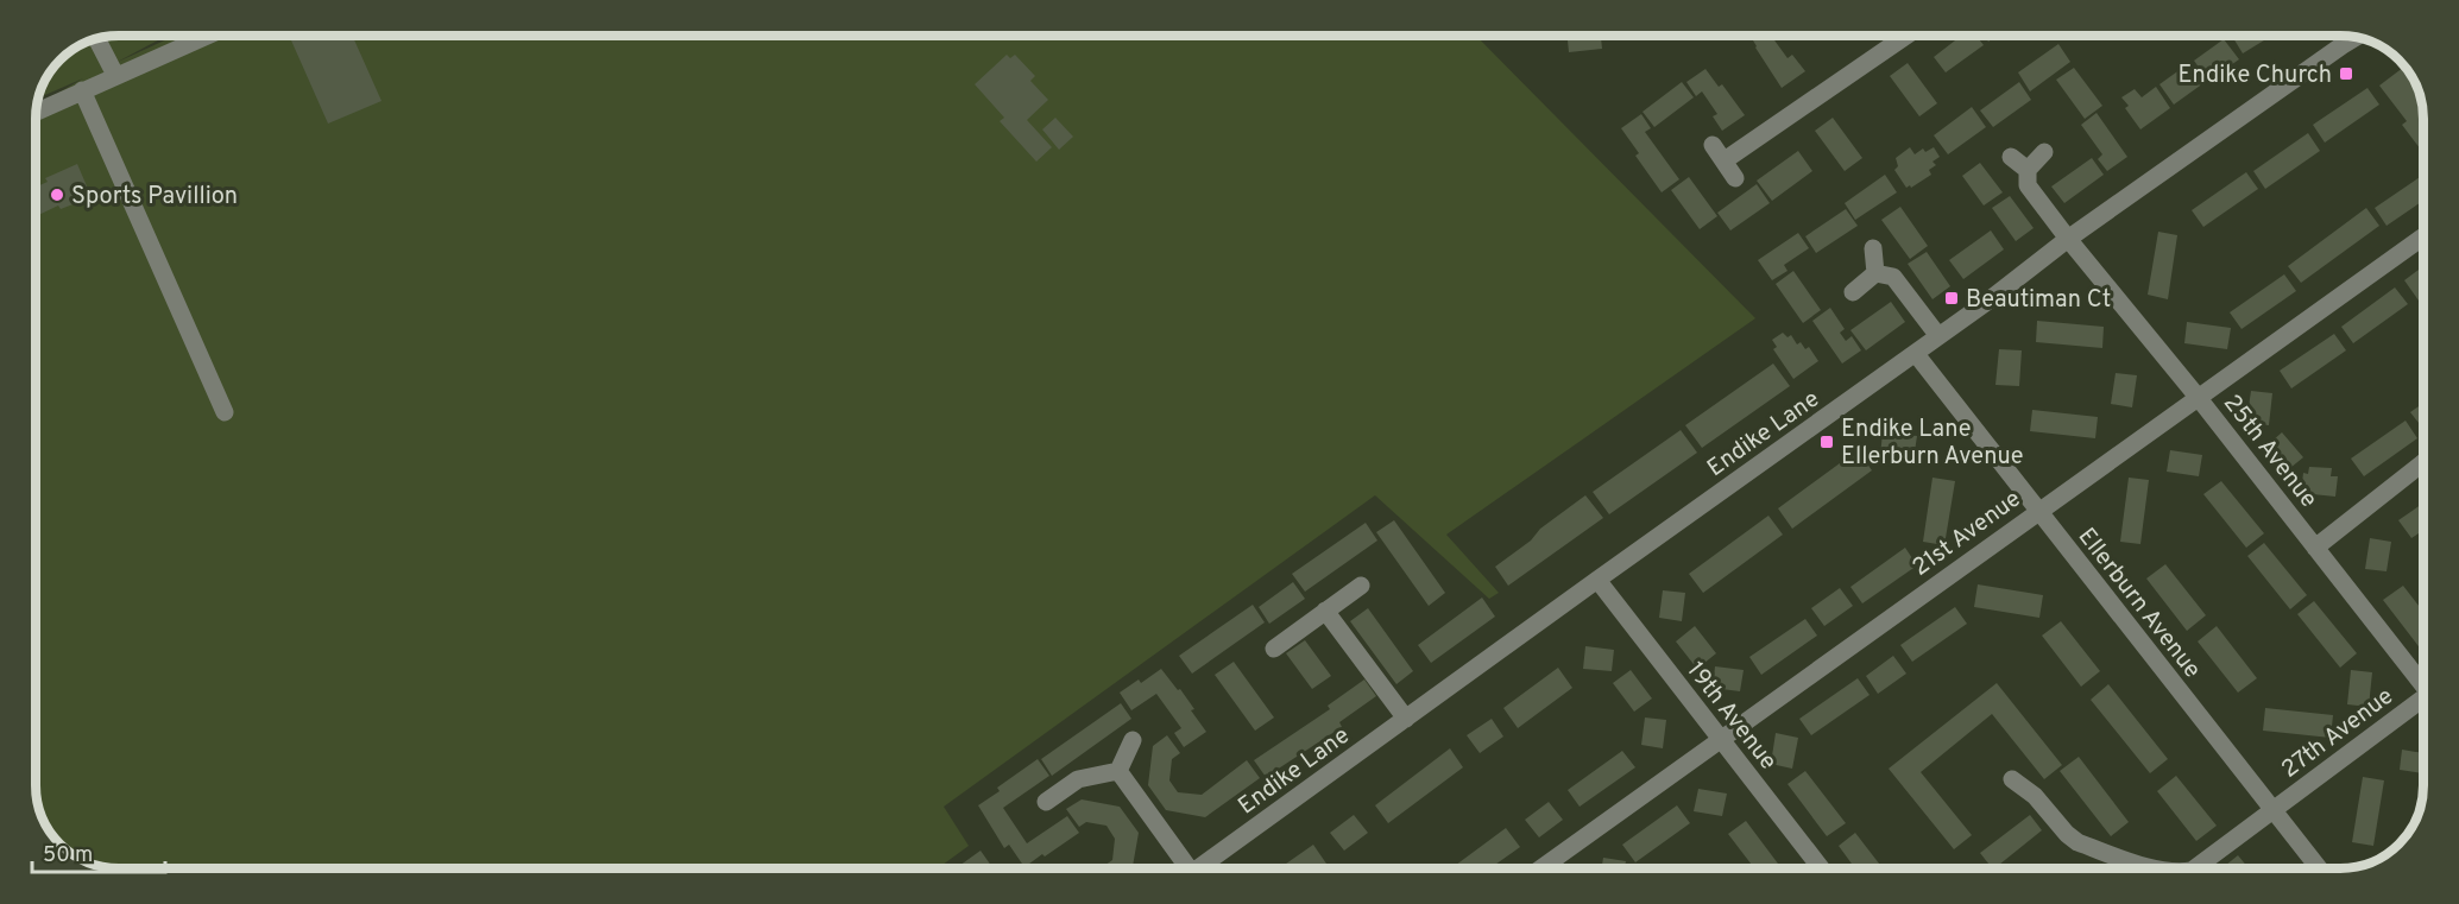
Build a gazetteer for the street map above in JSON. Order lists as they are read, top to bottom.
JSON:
{
  "streets": {
    "street": [
      "Endike Lane",
      "25th Avenue",
      "21st Avenue",
      "Ellerburn Avenue",
      "19th Avenue",
      "27th Avenue"
    ]
  },
  "crossings": [
    ["Endike Lane", "25th Avenue"],
    ["Endike Lane", "Ellerburn Avenue"],
    ["Endike Lane", "19th Avenue"],
    ["25th Avenue", "21st Avenue"],
    ["21st Avenue", "Ellerburn Avenue"],
    ["21st Avenue", "19th Avenue"],
    ["Ellerburn Avenue", "27th Avenue"]
  ],
  "places": {
    "transit": ["Endike Church", "Beautiman Ct", "Endike Lane Ellerburn Avenue"],
    "other": ["Sports Pavillion"]
  },
  "scale_bar": "50 m"
}
